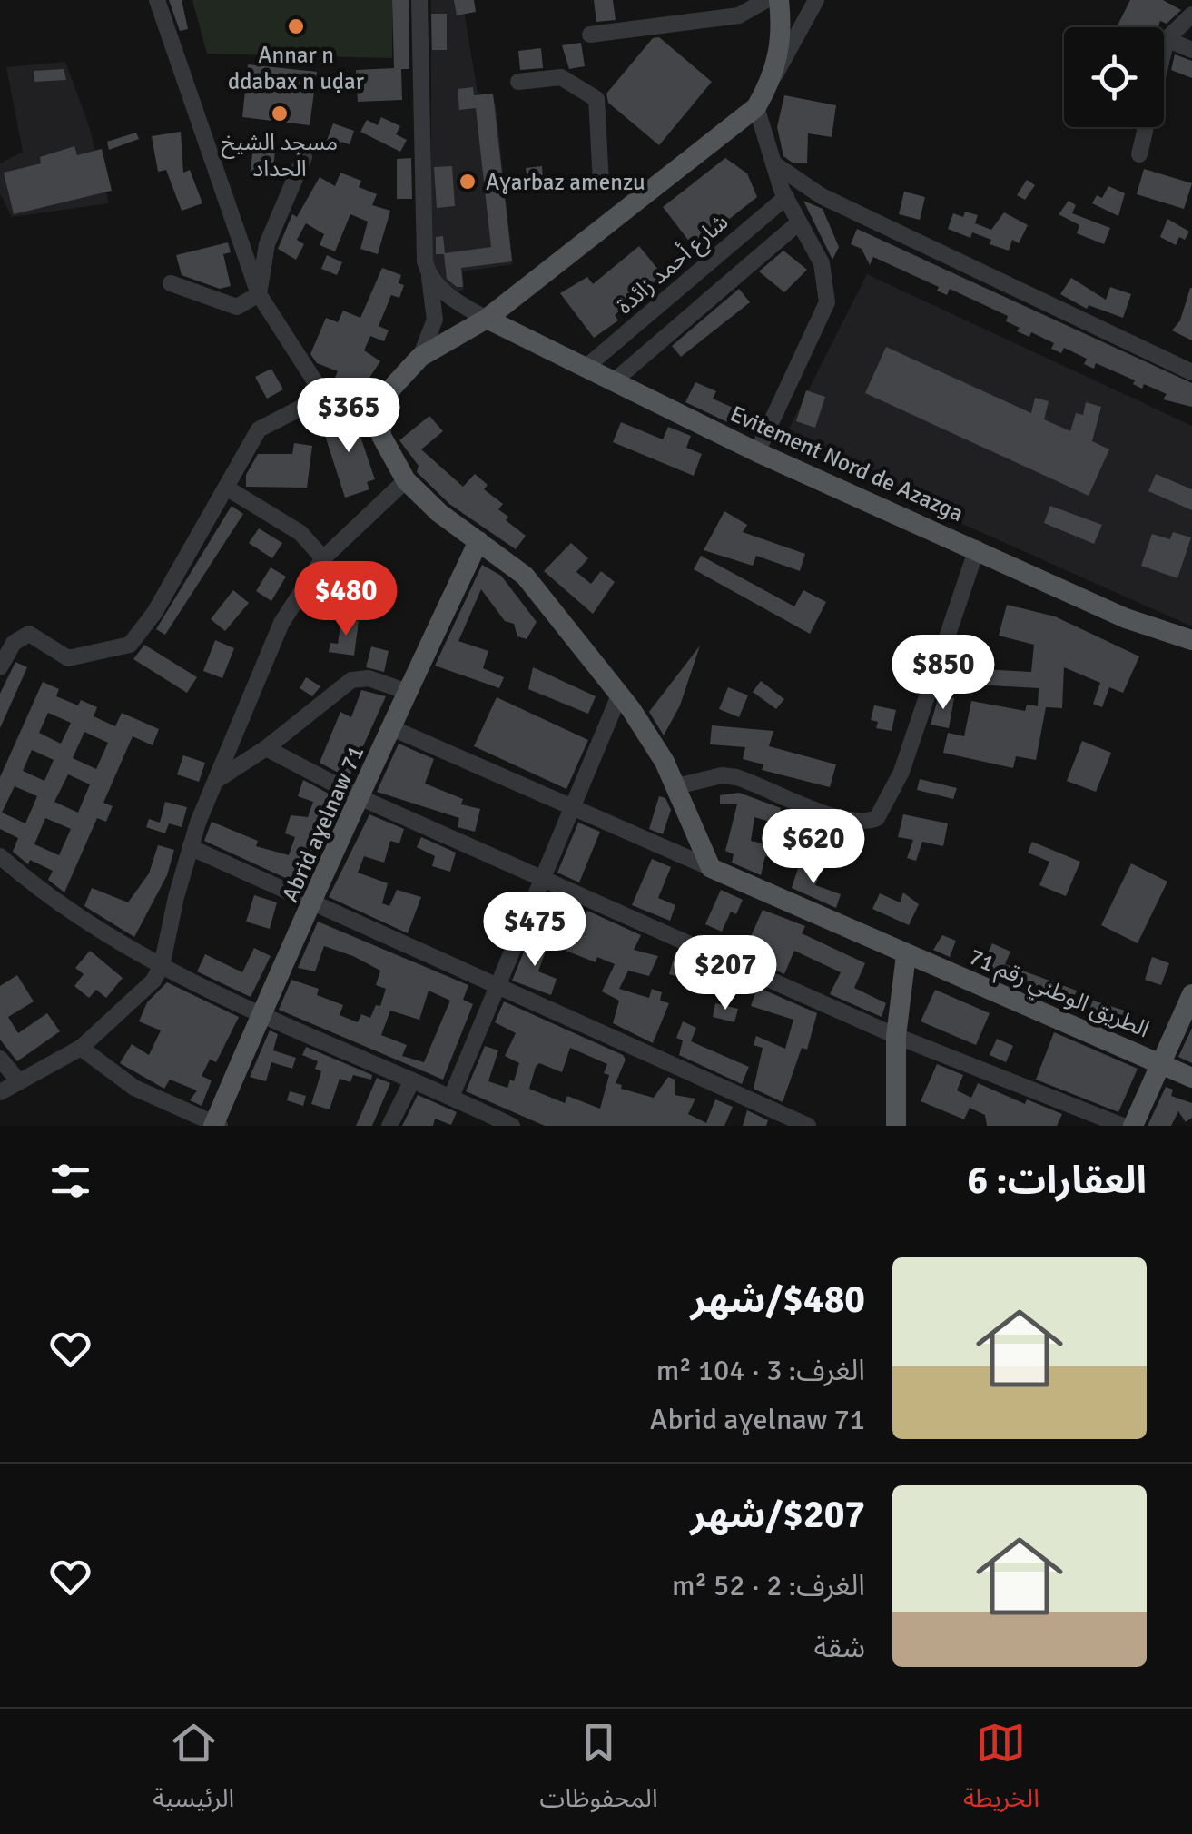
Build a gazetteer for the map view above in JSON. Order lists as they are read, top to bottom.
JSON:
{
  "streets": {
    "main road": ["Evitement Nord de Azazga", "Abrid aɣelnaw 71", "الطريق الوطني رقم 71"],
    "street": ["شارع أحمد زائدة"]
  },
  "crossings": [
    ["شارع أحمد زائدة", "Evitement Nord de Azazga"]
  ],
  "places": ["Annar n ddabax n uḍar", "مسجد الشيخ الحداد", "Aɣarbaz amenzu"],
  "page": {
    "price": [
      "$365",
      "$480",
      "$850",
      "$620",
      "$475",
      "$207"
    ],
    "heading": "العقارات: 6",
    "list": [
      {
        "name": "$480/شهر",
        "note": "الغرف: 3 · 104 m² · Abrid aɣelnaw 71"
      },
      {
        "name": "$207/شهر",
        "note": "الغرف: 2 · 52 m² · شقة"
      }
    ],
    "tabs": ["الخريطة", "المحفوظات", "الرئيسية"]
  }
}
